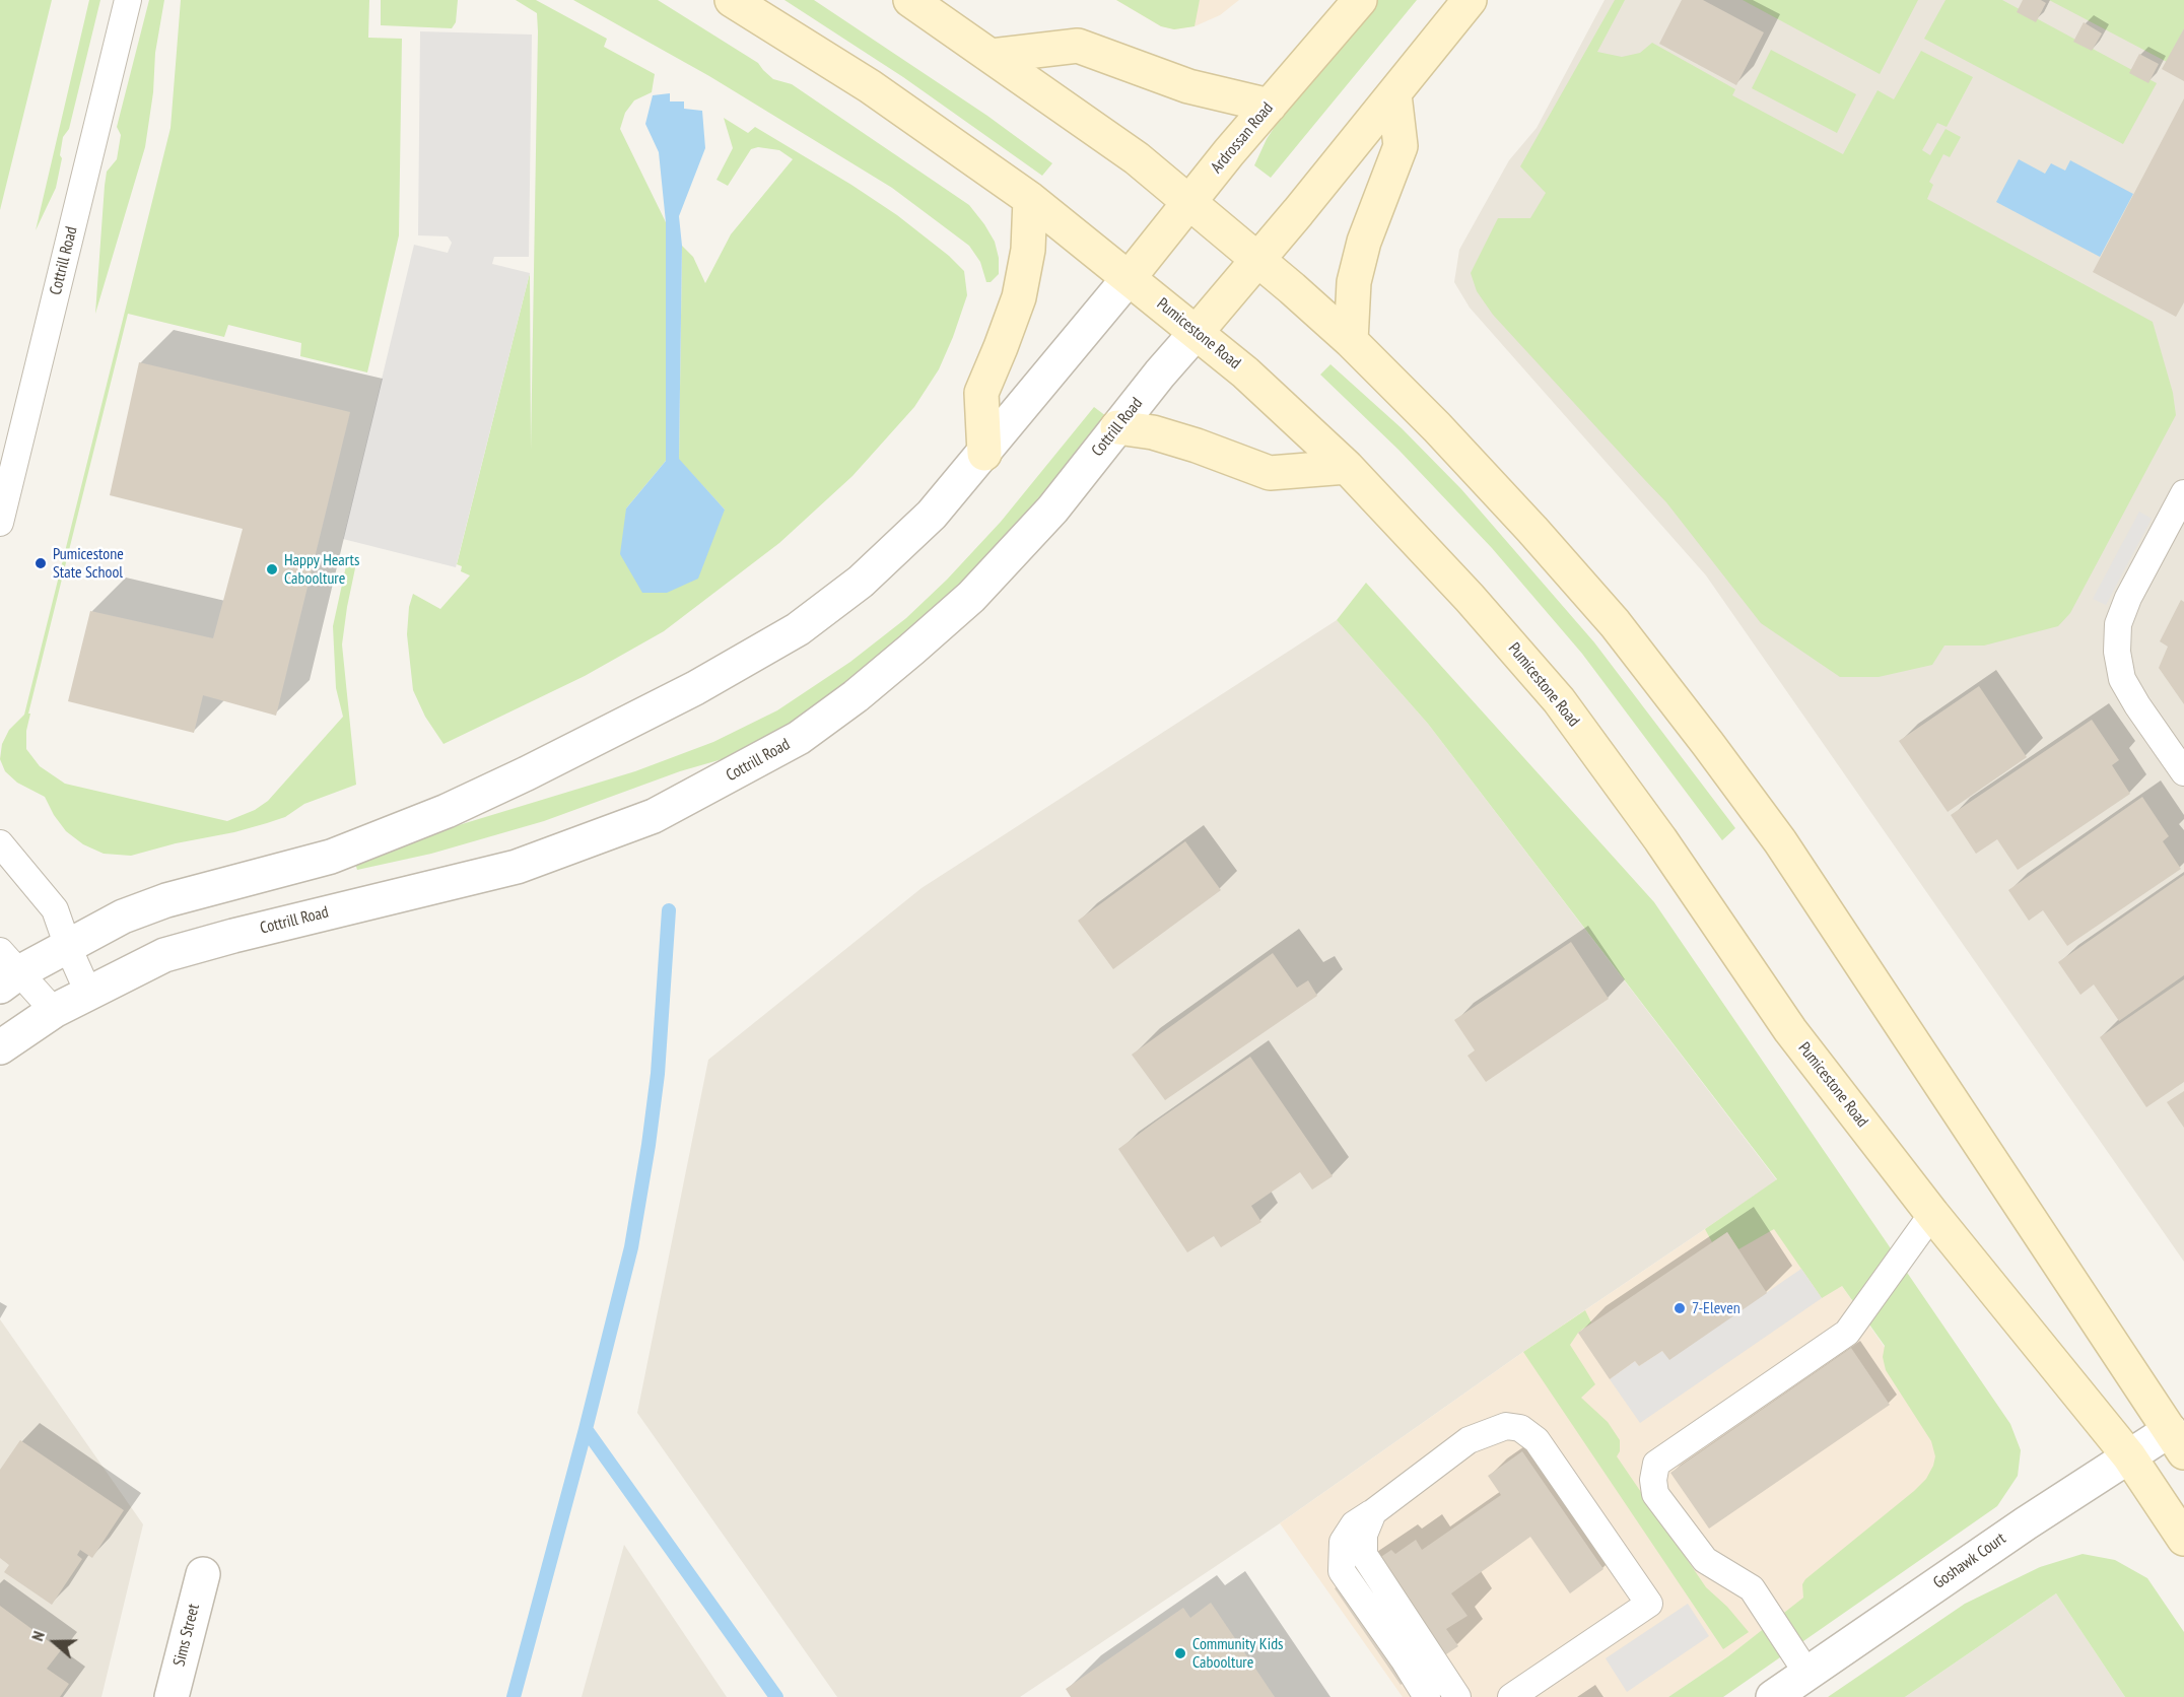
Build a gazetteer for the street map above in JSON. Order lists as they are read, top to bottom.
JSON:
{
  "streets": {
    "main road": ["Ardrossan Road", "Cottrill Road", "Pumicestone Road"],
    "street": ["Goshawk Court", "Sims Street"]
  },
  "crossings": [
    ["Ardrossan Road", "Pumicestone Road"],
    ["Cottrill Road", "Pumicestone Road"],
    ["Pumicestone Road", "Goshawk Court"]
  ],
  "places": [
    "Pumicestone State School",
    "Happy Hearts Caboolture",
    "7-Eleven",
    "Community Kids Caboolture"
  ],
  "north": "left"
}
